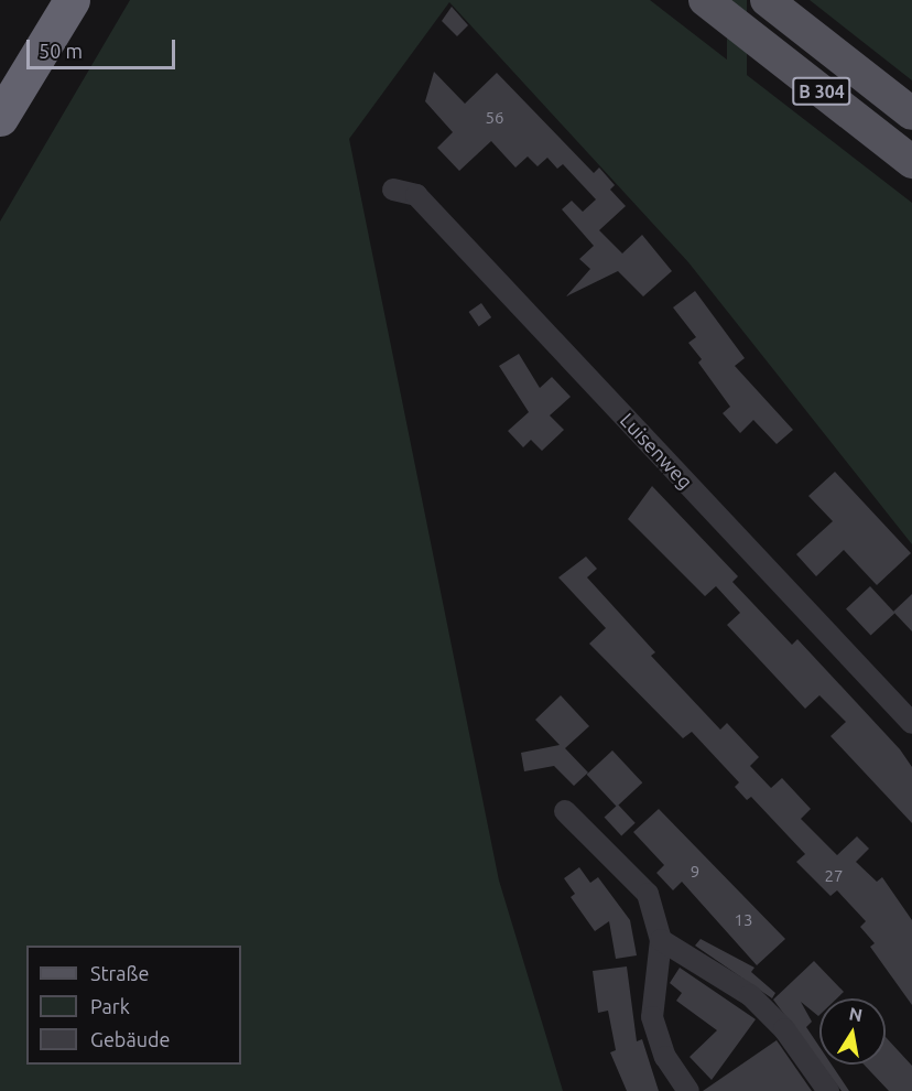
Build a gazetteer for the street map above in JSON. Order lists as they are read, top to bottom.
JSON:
{
  "streets": {
    "main road": ["B 304"],
    "street": ["Luisenweg"]
  },
  "house_numbers": [
    "56",
    "9",
    "27",
    "13"
  ],
  "legend": ["Straße", "Park", "Gebäude"],
  "scale_bar": "50 m",
  "north": "top"
}
